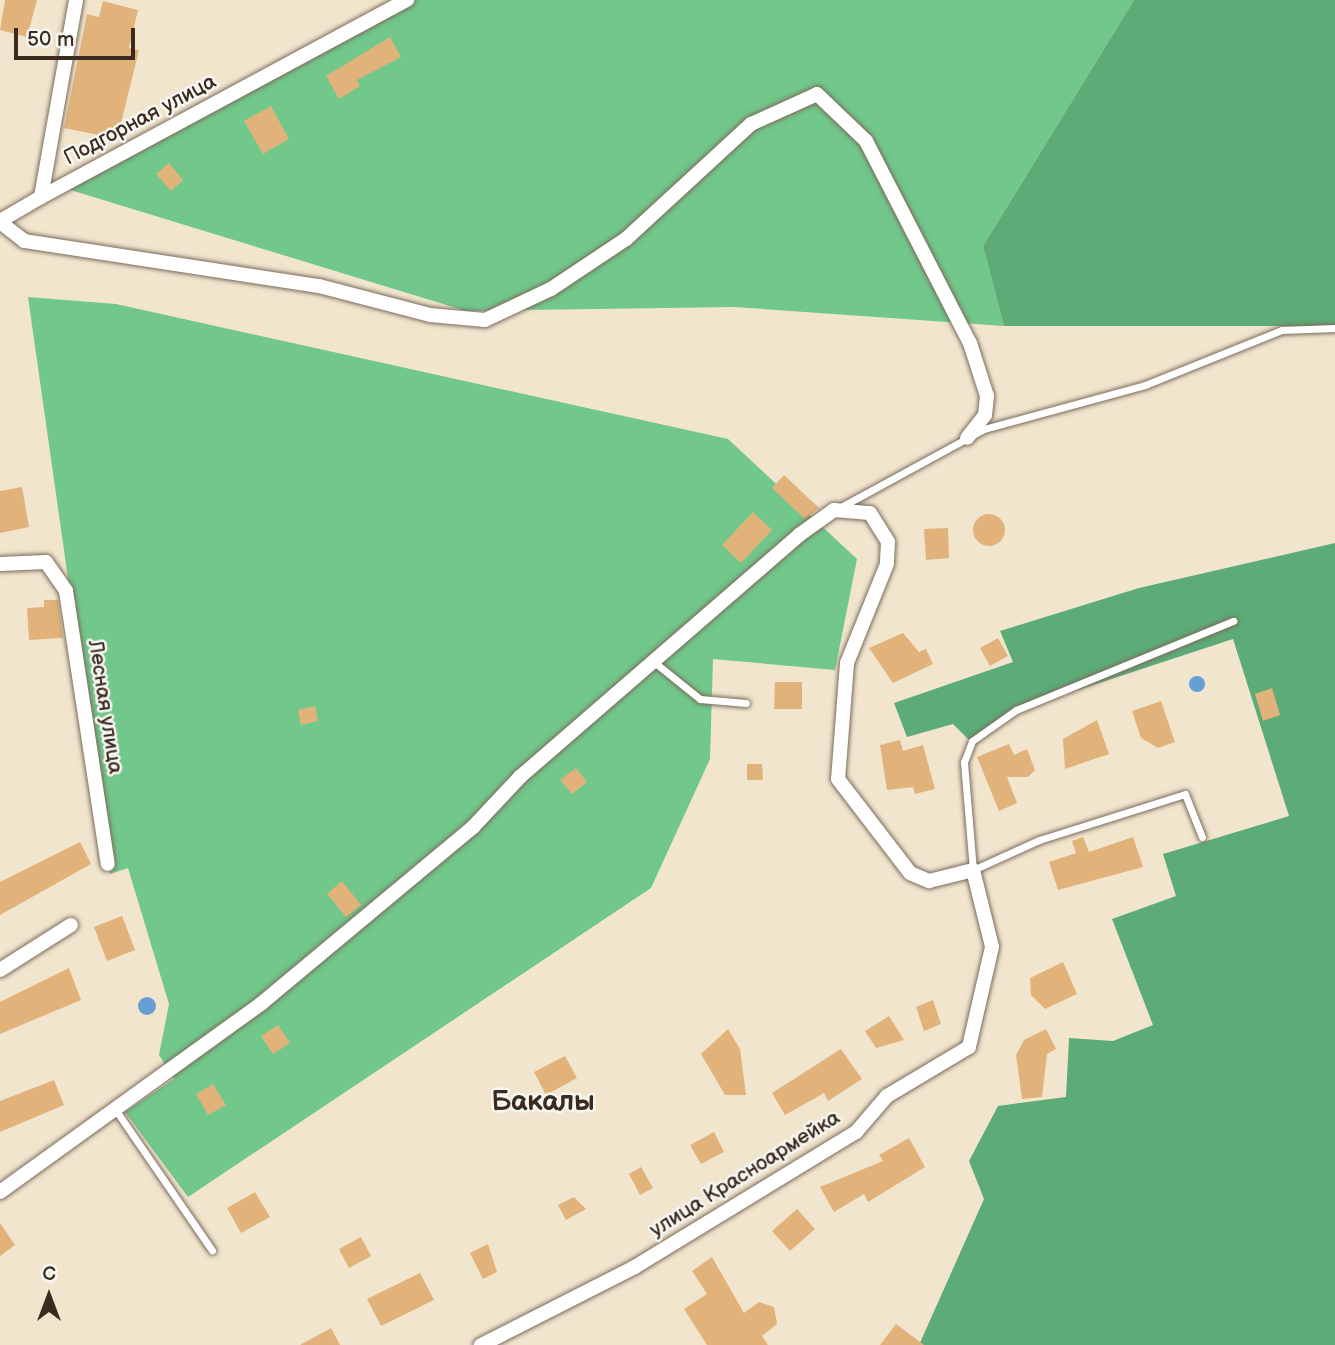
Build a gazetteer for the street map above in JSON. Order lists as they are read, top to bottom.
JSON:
{
  "streets": {
    "street": ["Подгорная улица", "Лесная улица", "улица Красноармейка"]
  },
  "districts": ["Бакалы"],
  "scale_bar": "50 m",
  "north": "top"
}
